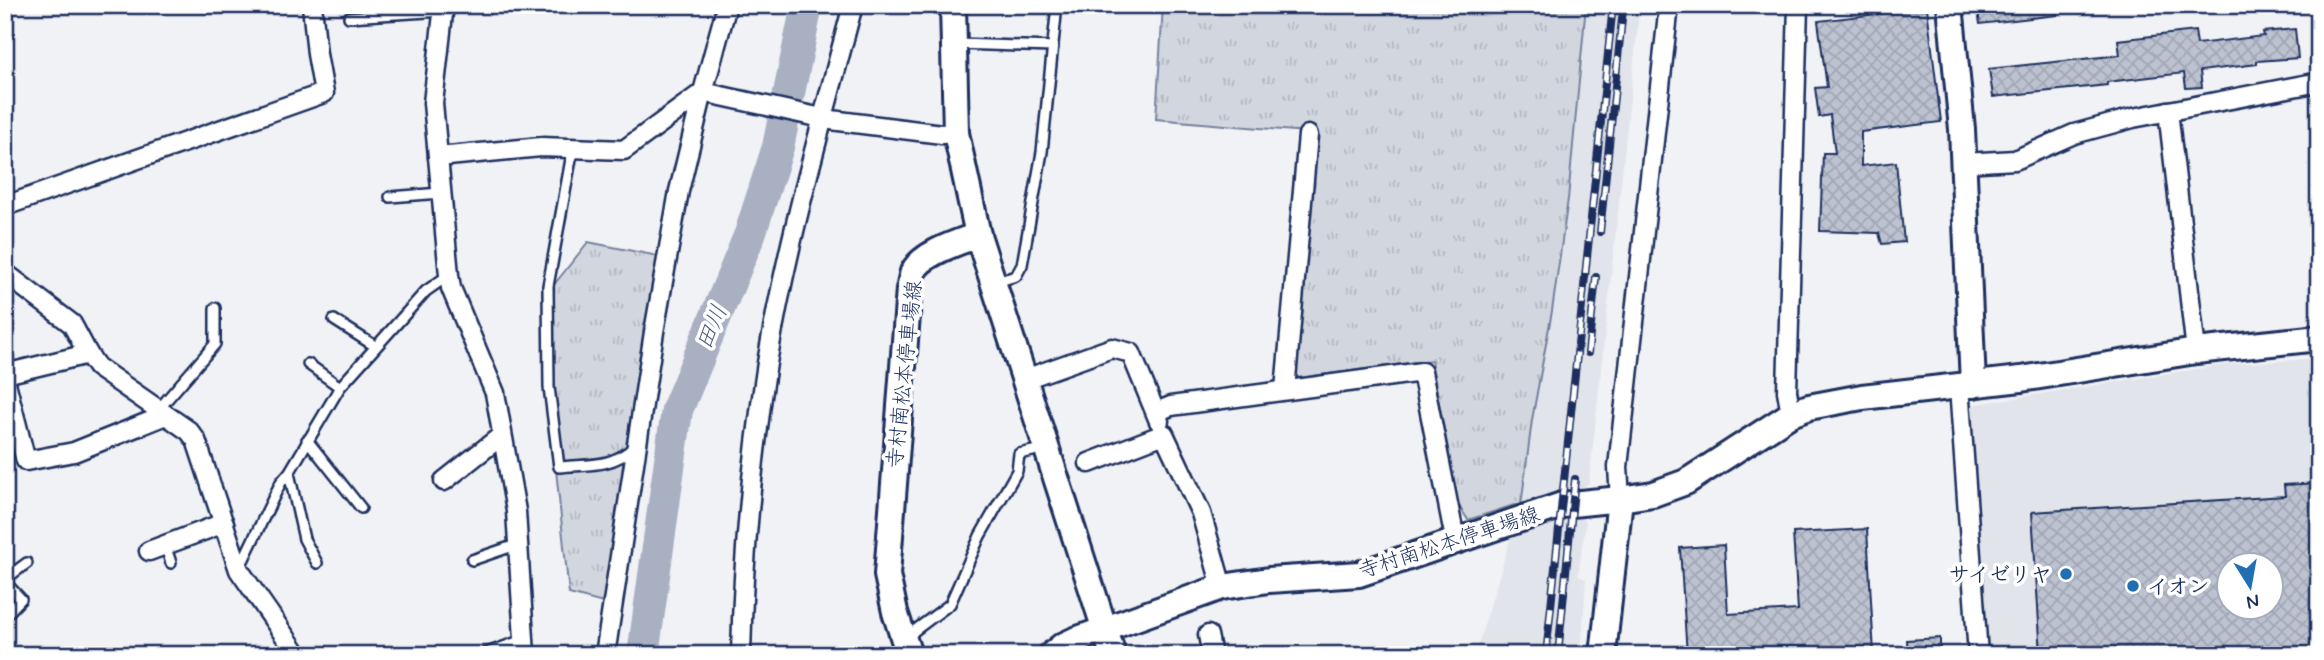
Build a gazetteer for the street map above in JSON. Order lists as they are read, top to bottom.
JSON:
{
  "streets": {
    "street": ["寺村南松本停車場線"]
  },
  "water": ["田川"],
  "places": ["サイゼリヤ", "イオン"],
  "north": "bottom"
}
